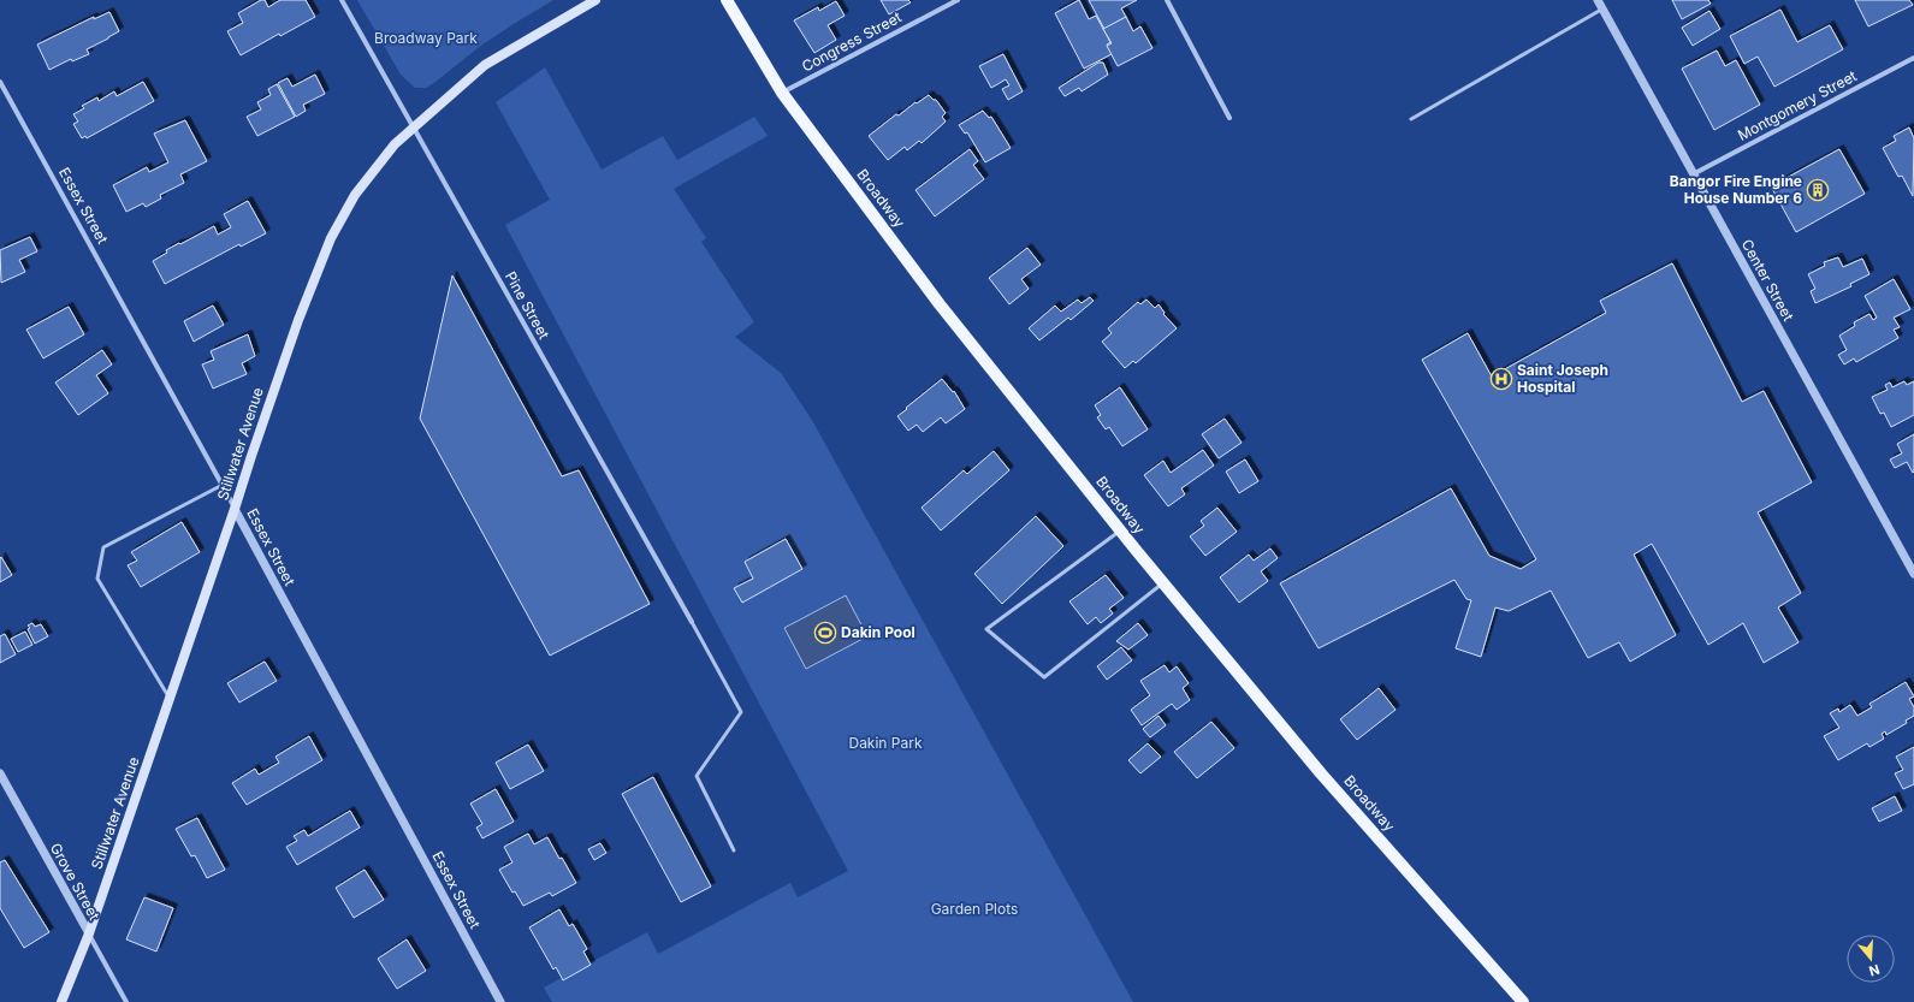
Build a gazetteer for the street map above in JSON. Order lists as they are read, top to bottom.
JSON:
{
  "streets": {
    "main road": ["Broadway", "Stillwater Avenue"],
    "street": [
      "Congress Street",
      "Montgomery Street",
      "Essex Street",
      "Center Street",
      "Pine Street",
      "Grove Street"
    ]
  },
  "crossings": [
    ["Congress Street", "Broadway"],
    ["Montgomery Street", "Center Street"],
    ["Essex Street", "Stillwater Avenue"],
    ["Pine Street", "Stillwater Avenue"],
    ["Stillwater Avenue", "Grove Street"]
  ],
  "parks": ["Broadway Park", "Dakin Park", "Garden Plots"],
  "places": {
    "building": ["Bangor Fire Engine House Number 6"],
    "hospital": ["Saint Joseph Hospital"],
    "sports": ["Dakin Pool"]
  },
  "north": "bottom"
}
